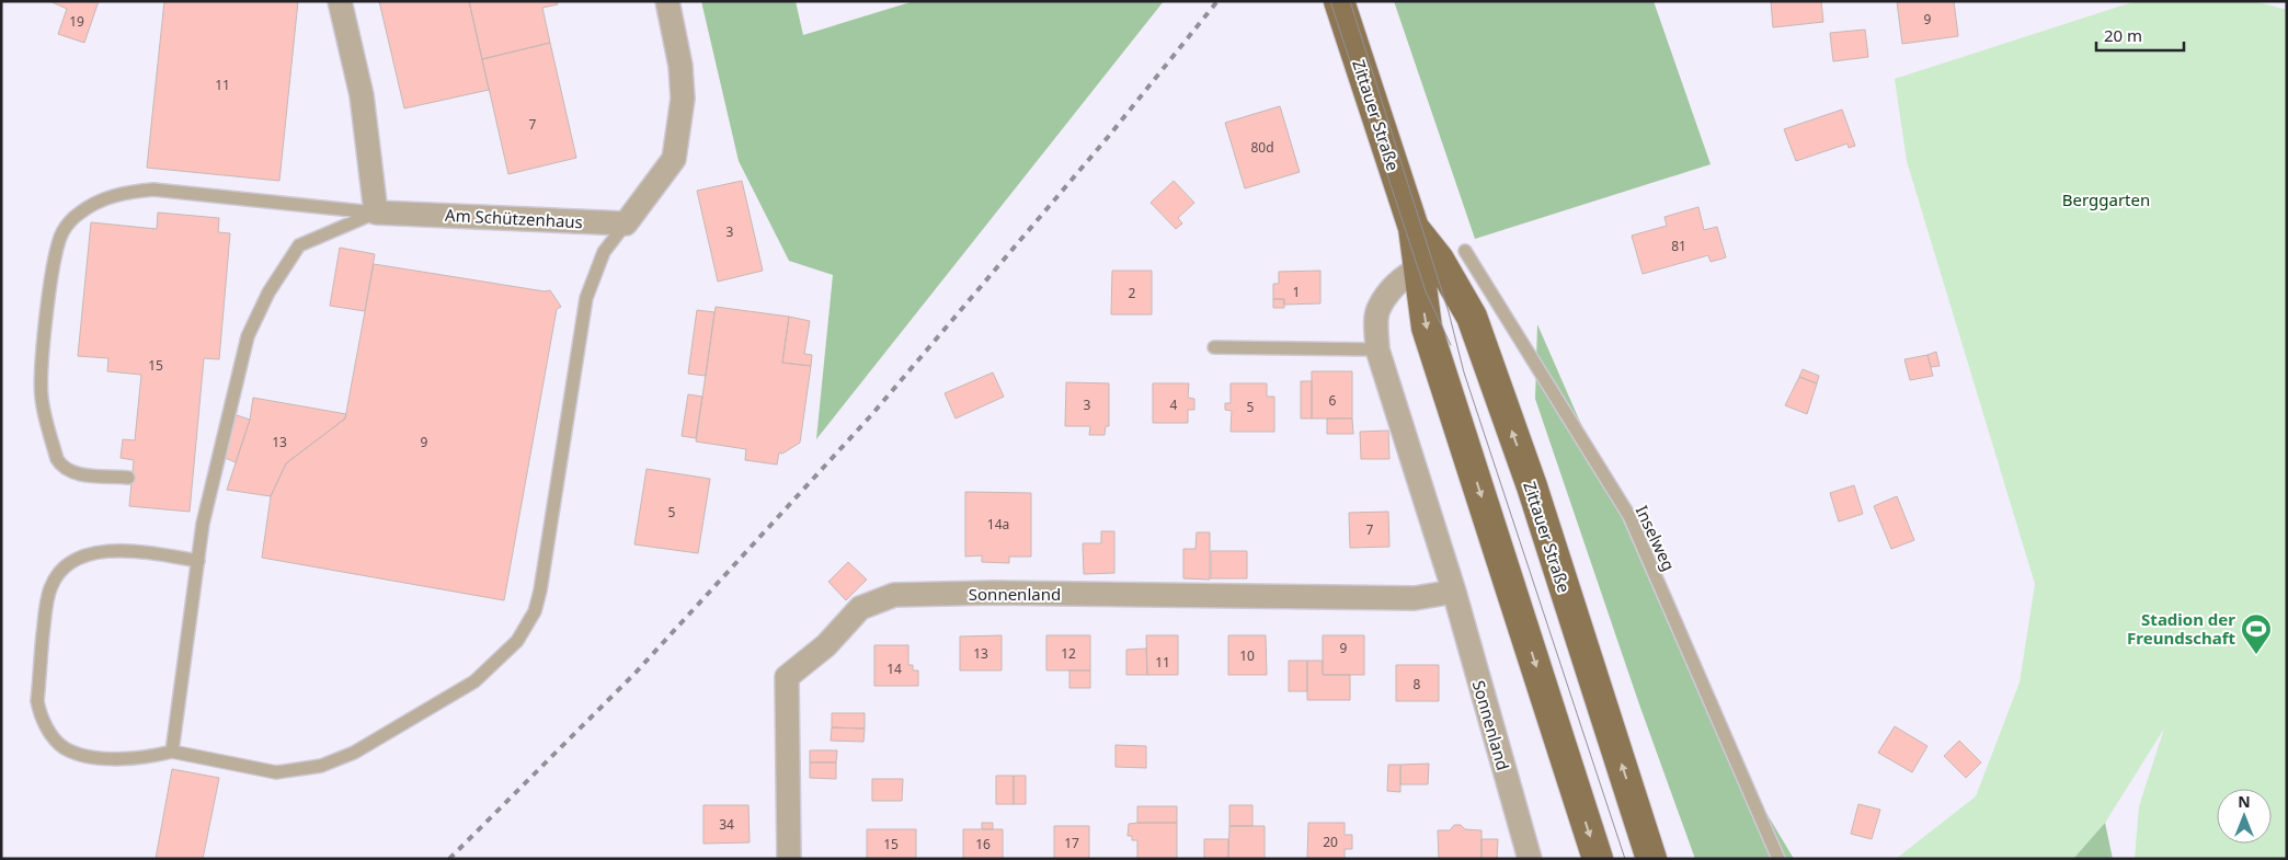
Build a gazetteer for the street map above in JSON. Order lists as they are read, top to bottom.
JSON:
{
  "streets": {
    "main road": ["Zittauer Straße"],
    "street": ["Am Schützenhaus", "Sonnenland"],
    "lane": ["Inselweg"]
  },
  "crossings": [
    ["Zittauer Straße", "Inselweg"],
    ["Zittauer Straße", "Sonnenland"],
    ["Inselweg", "Sonnenland"]
  ],
  "parks": ["Berggarten"],
  "places": {
    "sports": ["Stadion der Freundschaft"]
  },
  "house_numbers": [
    "9",
    "19",
    "11",
    "7",
    "80d",
    "3",
    "81",
    "1",
    "2",
    "15",
    "6",
    "3",
    "4",
    "5",
    "13",
    "9",
    "5",
    "14a",
    "7",
    "9",
    "13",
    "12",
    "10",
    "11",
    "14",
    "8",
    "34",
    "20",
    "17",
    "15",
    "16"
  ],
  "scale_bar": "20 m",
  "north": "top"
}
